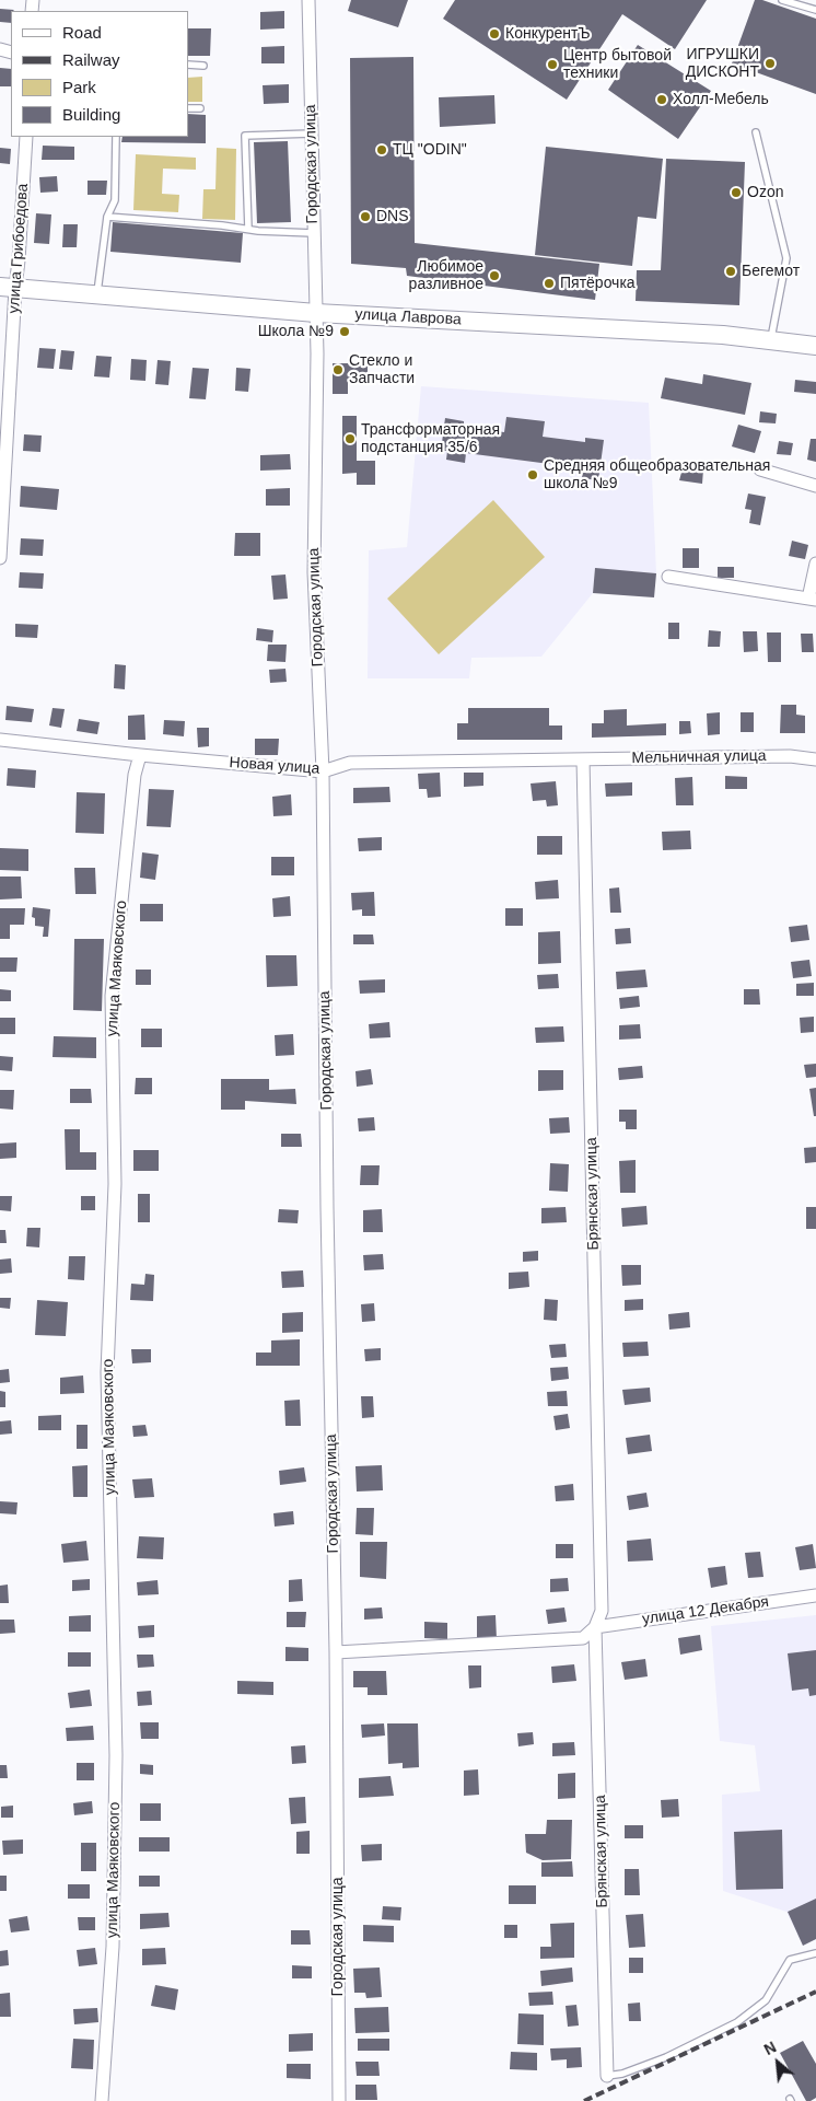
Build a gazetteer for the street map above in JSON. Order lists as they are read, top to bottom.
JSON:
{
  "streets": {
    "main road": ["улица Лаврова"],
    "street": [
      "Городская улица",
      "улица Грибоедова",
      "Мельничная улица",
      "Новая улица",
      "улица Маяковского",
      "Брянская улица",
      "улица 12 Декабря"
    ]
  },
  "crossings": [
    ["Городская улица", "улица Лаврова"],
    ["Городская улица", "Новая улица"],
    ["улица Грибоедова", "улица Лаврова"],
    ["Мельничная улица", "Новая улица"],
    ["Мельничная улица", "Брянская улица"],
    ["Новая улица", "улица Маяковского"],
    ["Новая улица", "Брянская улица"],
    ["Брянская улица", "улица 12 Декабря"]
  ],
  "places": [
    "КонкурентЪ",
    "ИГРУШКИ ДИСКОНТ",
    "Центр бытовой техники",
    "Холл-Мебель",
    "ТЦ \"ODIN\"",
    "Ozon",
    "DNS",
    "Бегемот",
    "Любимое разливное",
    "Пятёрочка",
    "Школа №9",
    "Стекло и Запчасти",
    "Трансформаторная подстанция 35/6",
    "Средняя общеобразовательная школа №9"
  ],
  "legend": [
    "Road",
    "Railway",
    "Park",
    "Building"
  ],
  "north": "top left"
}
